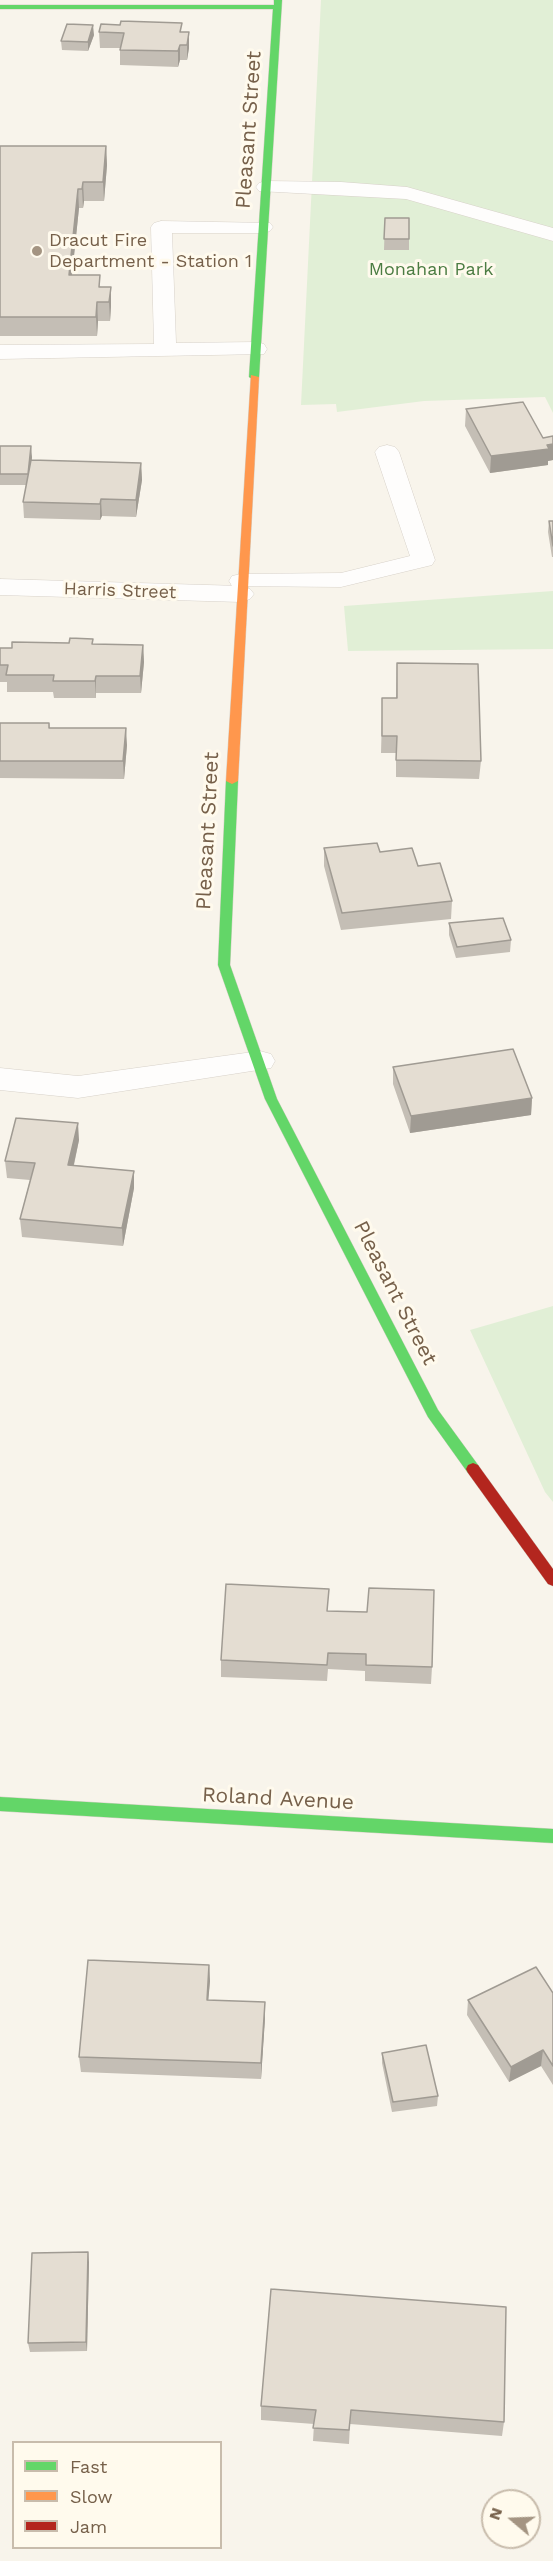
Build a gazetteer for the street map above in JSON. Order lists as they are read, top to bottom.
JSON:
{
  "streets": {
    "main road": ["Pleasant Street", "Roland Avenue"],
    "street": ["Harris Street"]
  },
  "crossings": [
    ["Pleasant Street", "Harris Street"]
  ],
  "parks": ["Monahan Park"],
  "places": ["Dracut Fire Department - Station 1"],
  "legend": ["Fast", "Slow", "Jam"],
  "north": "left"
}
